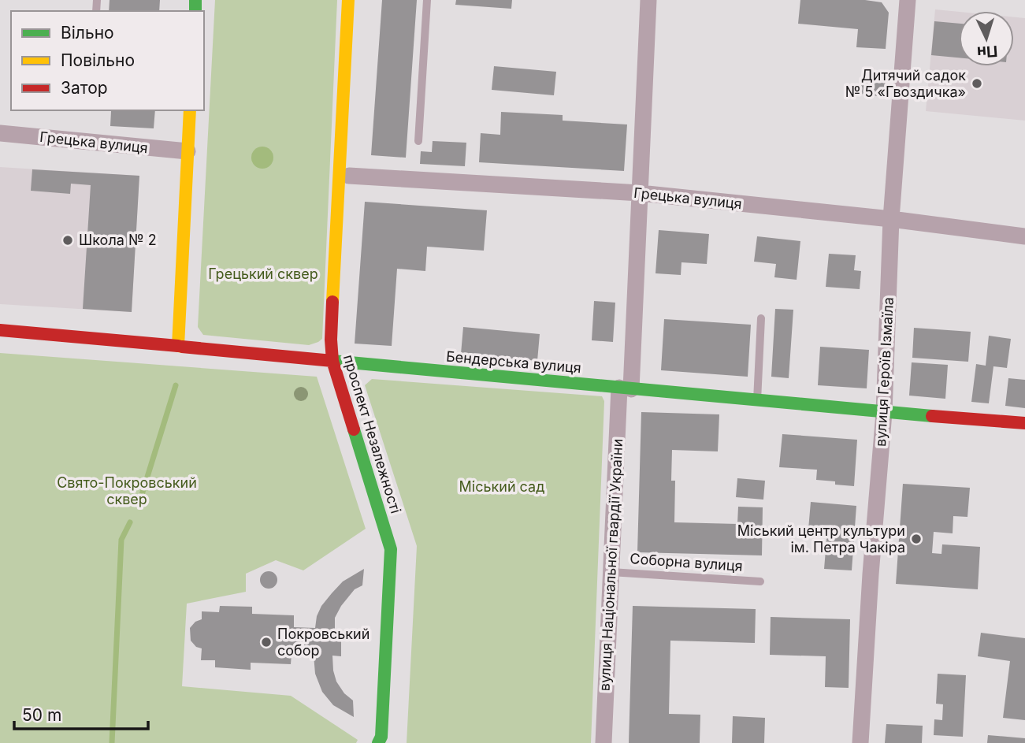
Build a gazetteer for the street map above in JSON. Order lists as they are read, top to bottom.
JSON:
{
  "streets": {
    "main road": ["Бендерська вулиця", "проспект Незалежності"],
    "street": ["Грецька вулиця", "вулиця Героїв Ізмаїла", "вулиця Національної гвардії України"],
    "lane": ["Соборна вулиця"]
  },
  "crossings": [
    ["Грецька вулиця", "вулиця Героїв Ізмаїла"],
    ["Грецька вулиця", "вулиця Національної гвардії України"],
    ["Бендерська вулиця", "вулиця Героїв Ізмаїла"],
    ["Бендерська вулиця", "проспект Незалежності"],
    ["Бендерська вулиця", "вулиця Національної гвардії України"],
    ["Соборна вулиця", "вулиця Національної гвардії України"]
  ],
  "parks": ["Грецький сквер", "Свято-Покровський сквер", "Міський сад"],
  "places": [
    "Дитячий садок № 5 «Гвоздичка»",
    "Школа № 2",
    "Міський центр культури ім. Петра Чакіра",
    "Покровський собор"
  ],
  "legend": ["Вільно", "Повільно", "Затор"],
  "scale_bar": "50 m",
  "north": "bottom"
}
